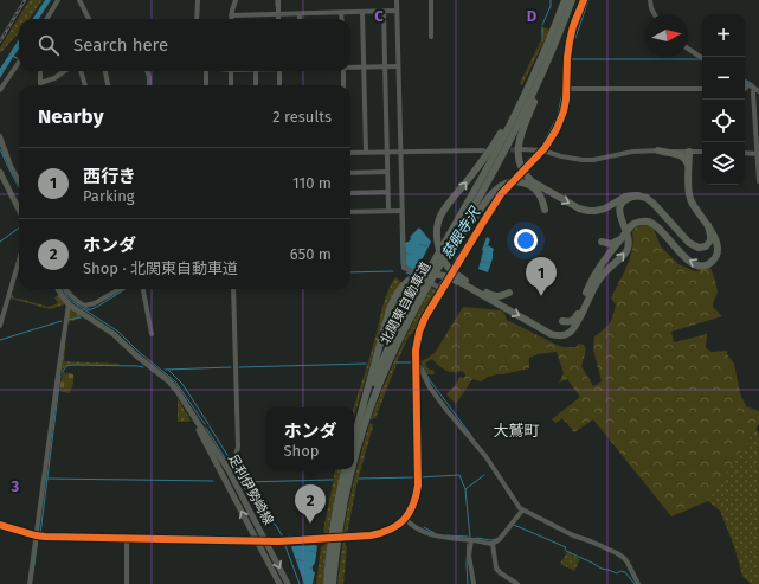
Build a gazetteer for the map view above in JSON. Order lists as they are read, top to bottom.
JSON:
{
  "streets": {
    "highway": ["北関東自動車道"],
    "main road": ["足利伊勢崎線"]
  },
  "districts": ["大鷲町"],
  "water": ["慈眼寺沢"],
  "north": "right",
  "page": {
    "map_buttons": ["+", "−"],
    "search": "Search here",
    "heading": ["Nearby", "2 results"],
    "list": [
      {
        "mark": "1",
        "name": "西行き",
        "note": "Parking",
        "value": "110 m"
      },
      {
        "mark": "2",
        "name": "ホンダ",
        "note": "Shop · 北関東自動車道",
        "value": "650 m"
      }
    ],
    "pins": ["1", "2"],
    "popup": ["ホンダ", "Shop"]
  },
  "grid": {
    "columns": ["C", "D"],
    "rows": ["3"]
  }
}
